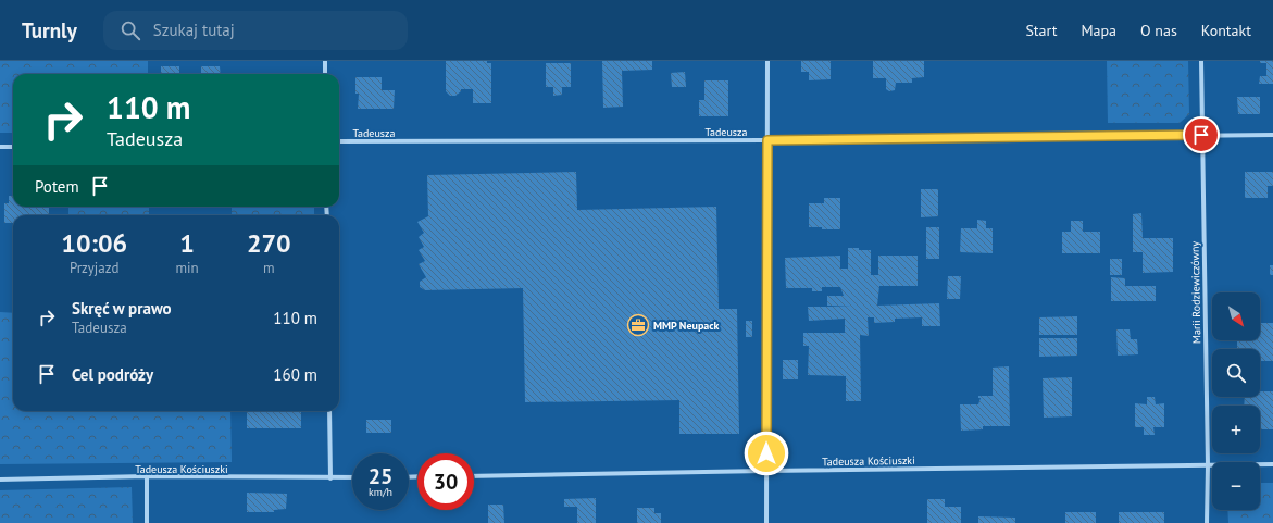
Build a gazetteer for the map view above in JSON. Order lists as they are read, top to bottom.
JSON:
{
  "streets": {
    "street": ["Tadeusza", "Marii Rodziewiczówny", "Tadeusza Kościuszki"]
  },
  "crossings": [
    ["Tadeusza", "Marii Rodziewiczówny"],
    ["Marii Rodziewiczówny", "Tadeusza Kościuszki"]
  ],
  "places": {
    "office": ["MMP Neupack"]
  },
  "north": "bottom right",
  "page": {
    "header": "Turnly",
    "search": "Szukaj tutaj",
    "nav": [
      "Start",
      "Mapa",
      "O nas",
      "Kontakt"
    ],
    "turn": ["110 m", "Tadeusza"],
    "then": "Potem",
    "eta": [
      "10:06",
      "Przyjazd",
      "1",
      "min",
      "270",
      "m"
    ],
    "list": [
      {
        "name": "Skręć w prawo",
        "note": "Tadeusza",
        "value": "110 m"
      },
      {
        "name": "Cel podróży",
        "value": "160 m"
      }
    ],
    "map_buttons": ["+", "−"],
    "speed": "25 km/h",
    "limit": "30"
  }
}
